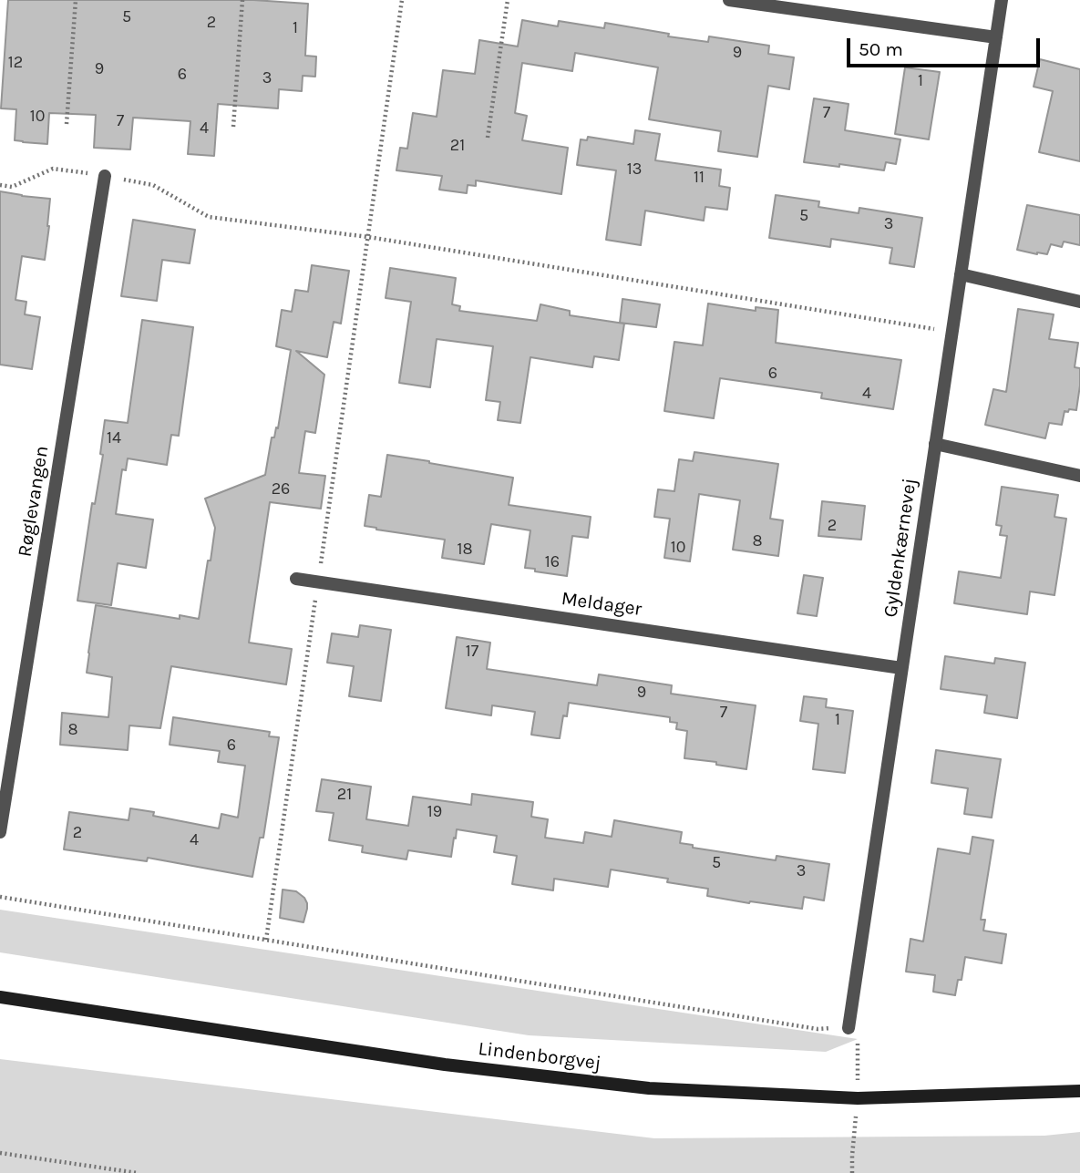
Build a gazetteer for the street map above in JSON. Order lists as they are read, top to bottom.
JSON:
{
  "streets": {
    "main road": ["Lindenborgvej"],
    "street": ["Røglevangen", "Gyldenkærnevej", "Meldager"]
  },
  "crossings": [
    ["Gyldenkærnevej", "Meldager"]
  ],
  "house_numbers": [
    "5",
    "2",
    "1",
    "9",
    "12",
    "9",
    "6",
    "3",
    "1",
    "7",
    "10",
    "7",
    "4",
    "21",
    "13",
    "11",
    "5",
    "3",
    "6",
    "4",
    "14",
    "26",
    "2",
    "8",
    "10",
    "18",
    "16",
    "17",
    "9",
    "7",
    "1",
    "8",
    "6",
    "21",
    "19",
    "2",
    "4",
    "5",
    "3"
  ],
  "scale_bar": "50 m"
}
